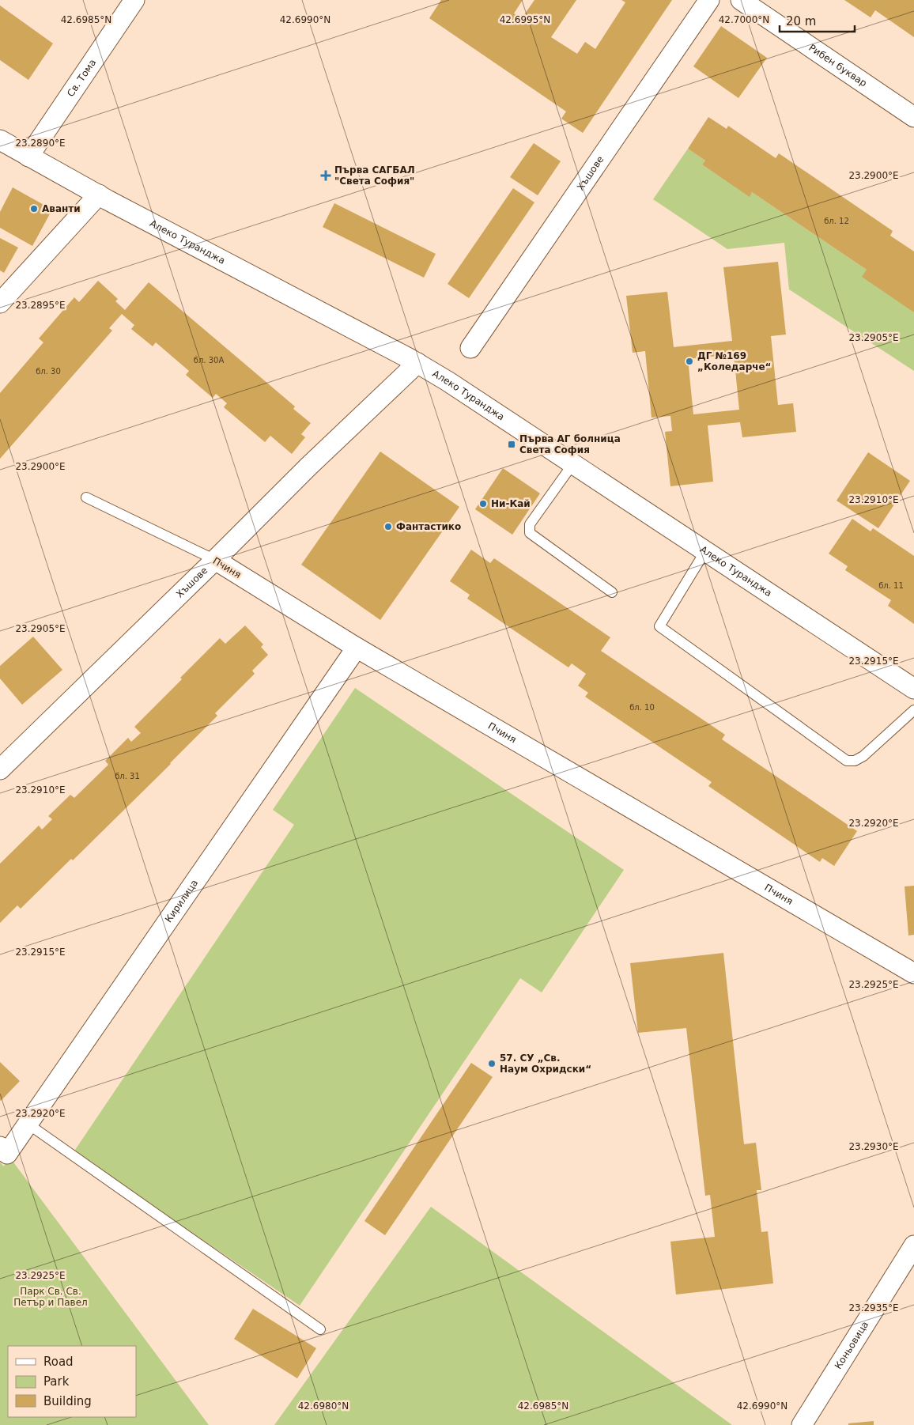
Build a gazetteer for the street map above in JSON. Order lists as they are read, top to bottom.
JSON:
{
  "streets": {
    "street": [
      "Рибен буквар",
      "Св. Тома",
      "Хъшове",
      "Алеко Туранджа",
      "Пчиня",
      "Кирилица",
      "Коньовица"
    ]
  },
  "crossings": [
    ["Св. Тома", "Алеко Туранджа"],
    ["Хъшове", "Алеко Туранджа"],
    ["Хъшове", "Пчиня"],
    ["Пчиня", "Кирилица"]
  ],
  "parks": ["Парк Св. Св. Петър и Павел"],
  "places": {
    "health": ["Първа САГБАЛ \"Света София\""],
    "other": [
      "Аванти",
      "ДГ №169 „Коледарче“",
      "Ни-Кай",
      "Фантастико",
      "57. СУ „Св. Наум Охридски“"
    ],
    "transit": ["Първа АГ болница Света София"]
  },
  "house_numbers": [
    "бл. 12",
    "бл. 30А",
    "бл. 30",
    "бл. 11",
    "бл. 10",
    "бл. 31"
  ],
  "legend": ["Road", "Park", "Building"],
  "scale_bar": "20 m",
  "coordinates": [
    "42.6985°N",
    "42.6990°N",
    "42.6995°N",
    "42.7000°N",
    "23.2890°E",
    "23.2900°E",
    "23.2895°E",
    "23.2905°E",
    "23.2910°E",
    "23.2915°E",
    "23.2920°E",
    "23.2925°E",
    "23.2930°E",
    "23.2935°E",
    "42.6980°N"
  ]
}
